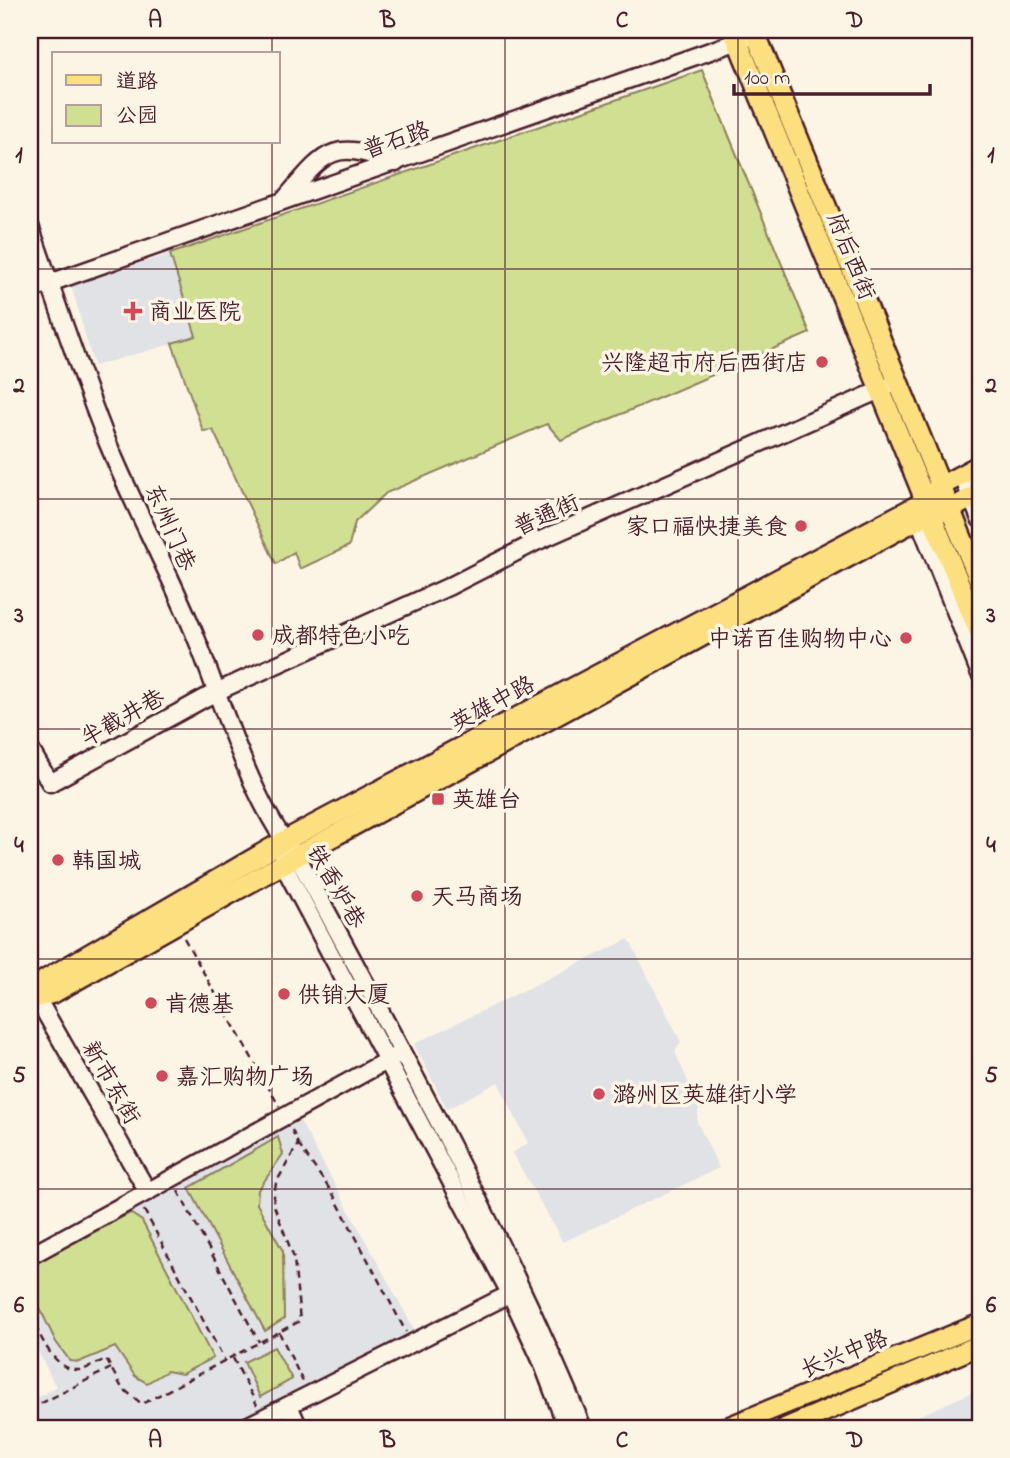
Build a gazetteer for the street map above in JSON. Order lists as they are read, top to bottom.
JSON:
{
  "streets": {
    "main road": ["府后西街", "英雄中路", "长兴中路"],
    "street": [
      "普石路",
      "普通街",
      "东州门巷",
      "半截井巷",
      "铁香炉巷",
      "新市东街"
    ]
  },
  "crossings": [
    ["普石路", "府后西街"],
    ["普石路", "东州门巷"],
    ["府后西街", "普通街"],
    ["府后西街", "英雄中路"],
    ["普通街", "东州门巷"],
    ["普通街", "半截井巷"],
    ["东州门巷", "英雄中路"],
    ["东州门巷", "半截井巷"],
    ["东州门巷", "铁香炉巷"],
    ["英雄中路", "铁香炉巷"],
    ["英雄中路", "新市东街"]
  ],
  "places": {
    "health": ["商业医院"],
    "other": [
      "兴隆超市府后西街店",
      "家口福快捷美食",
      "成都特色小吃",
      "中诺百佳购物中心",
      "韩国城",
      "天马商场",
      "供销大厦",
      "肯德基",
      "嘉汇购物广场",
      "潞州区英雄街小学"
    ],
    "transit": ["英雄台"]
  },
  "legend": ["道路", "公园"],
  "scale_bar": "100 m",
  "grid": {
    "columns": [
      "A",
      "B",
      "C",
      "D"
    ],
    "rows": [
      "1",
      "2",
      "3",
      "4",
      "5",
      "6"
    ]
  }
}
